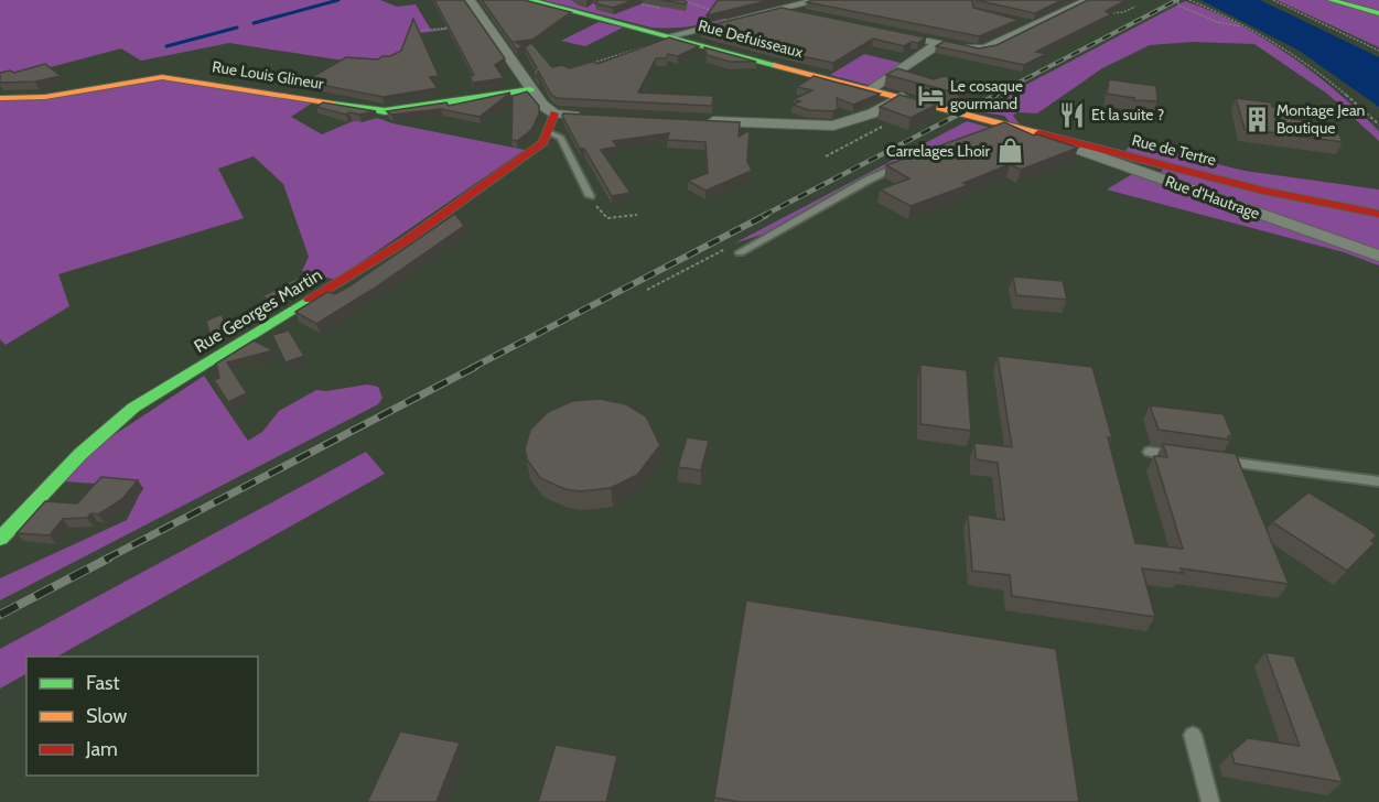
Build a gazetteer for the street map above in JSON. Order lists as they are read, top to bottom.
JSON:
{
  "streets": {
    "street": [
      "Rue Defuisseaux",
      "Rue Louis Glineur",
      "Rue de Tertre",
      "Rue d'Hautrage",
      "Rue Georges Martin"
    ]
  },
  "crossings": [
    ["Rue Defuisseaux", "Rue de Tertre"],
    ["Rue de Tertre", "Rue d'Hautrage"]
  ],
  "places": {
    "hotel": ["Le cosaque gourmand"],
    "restaurant": ["Et la suite ?"],
    "building": ["Montage Jean Boutique"],
    "shop": ["Carrelages Lhoir"]
  },
  "legend": ["Fast", "Slow", "Jam"]
}
